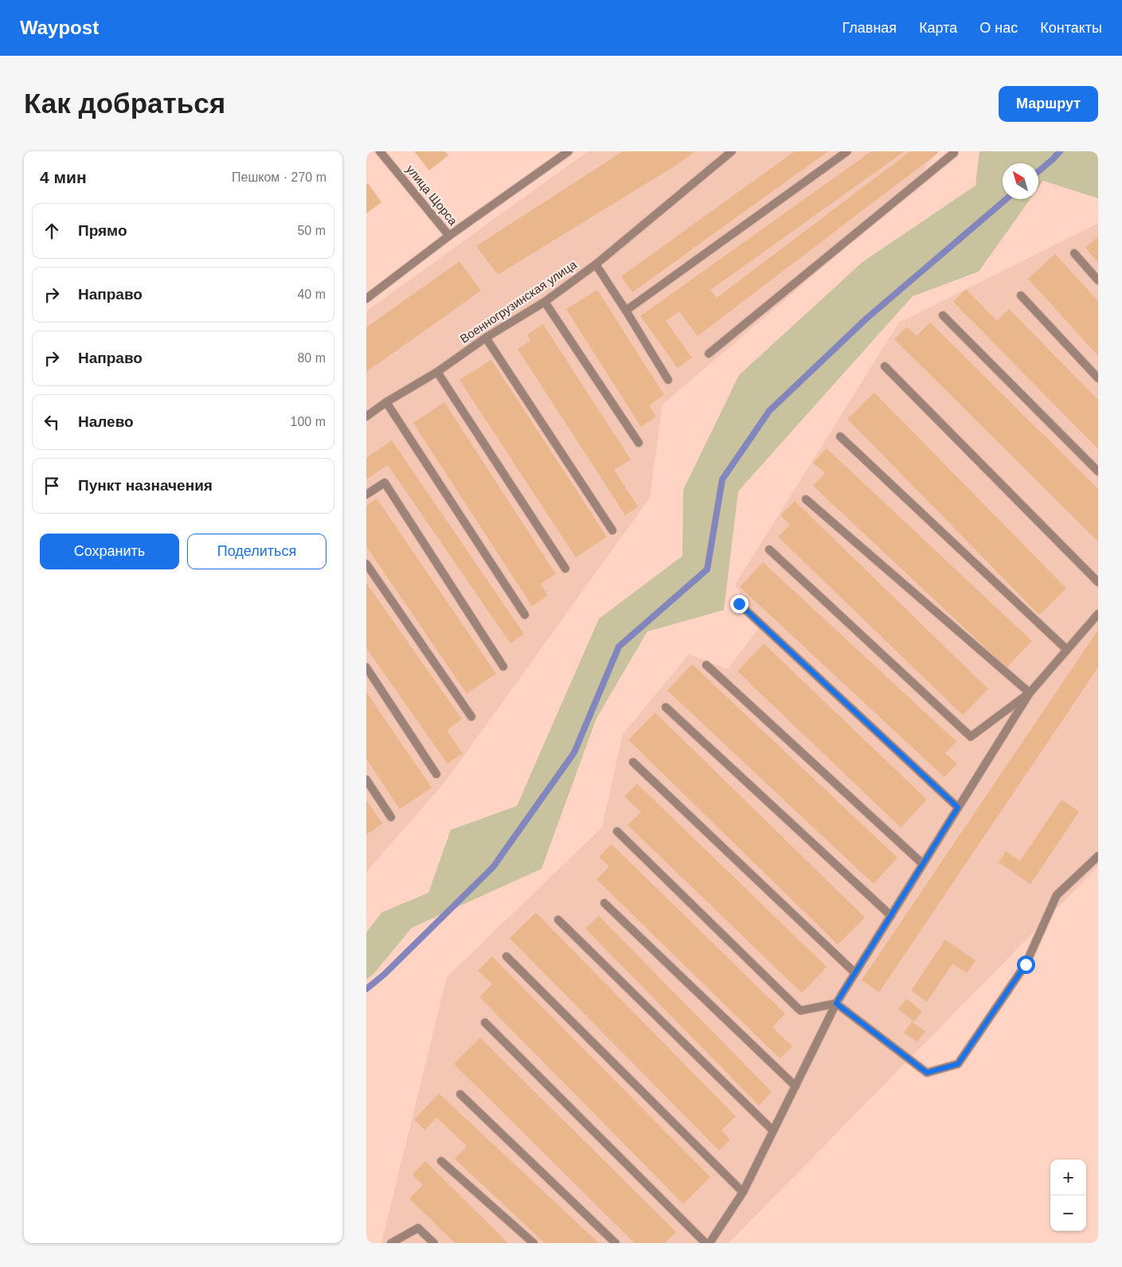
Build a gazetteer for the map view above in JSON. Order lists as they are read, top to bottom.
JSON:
{
  "streets": {
    "street": ["улица Щорса", "Военногрузинская улица"]
  },
  "north": "top left",
  "page": {
    "header": "Waypost",
    "nav": [
      "Главная",
      "Карта",
      "О нас",
      "Контакты"
    ],
    "buttons": [
      "Маршрут",
      ["Сохранить", "Поделиться"]
    ],
    "title": "Как добраться",
    "heading": ["4 мин", "Пешком · 270 m"],
    "list": [
      ["Прямо", "50 m"],
      ["Направо", "40 m"],
      ["Направо", "80 m"],
      ["Налево", "100 m"],
      "Пункт назначения"
    ],
    "map_buttons": ["+", "−"]
  }
}
